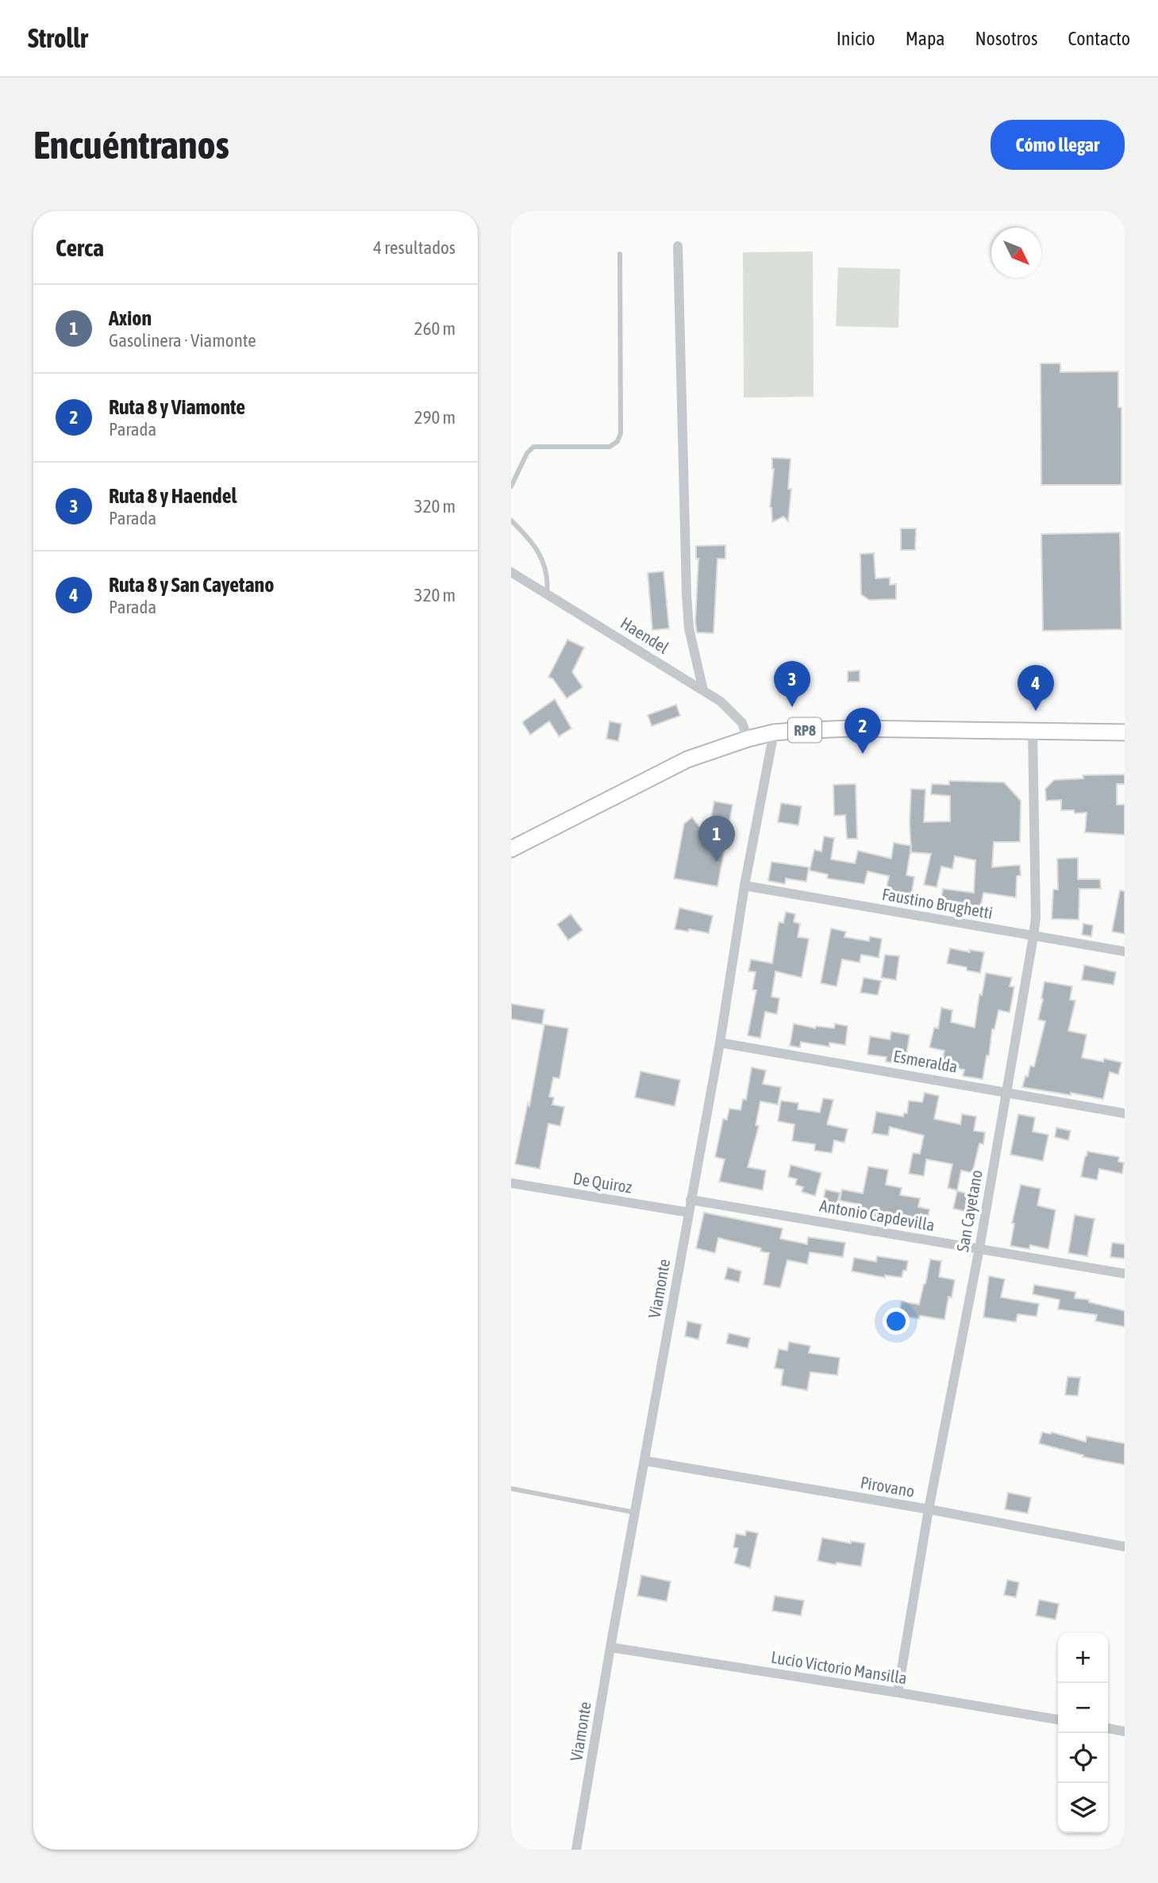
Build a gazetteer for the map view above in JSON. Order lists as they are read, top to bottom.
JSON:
{
  "streets": {
    "main road": ["RP8"],
    "street": [
      "Haendel",
      "Faustino Brughetti",
      "Esmeralda",
      "De Quiroz",
      "San Cayetano",
      "Antonio Capdevilla",
      "Viamonte",
      "Pirovano",
      "Lucio Victorio Mansilla"
    ]
  },
  "crossings": [
    ["Haendel", "RP8"],
    ["RP8", "San Cayetano"],
    ["RP8", "Viamonte"],
    ["Faustino Brughetti", "San Cayetano"],
    ["Faustino Brughetti", "Viamonte"],
    ["Esmeralda", "San Cayetano"],
    ["Esmeralda", "Viamonte"],
    ["De Quiroz", "Viamonte"],
    ["San Cayetano", "Antonio Capdevilla"],
    ["San Cayetano", "Pirovano"],
    ["San Cayetano", "Lucio Victorio Mansilla"],
    ["Antonio Capdevilla", "Viamonte"],
    ["Viamonte", "Pirovano"],
    ["Viamonte", "Lucio Victorio Mansilla"]
  ],
  "north": "bottom right",
  "page": {
    "header": "Strollr",
    "nav": [
      "Inicio",
      "Mapa",
      "Nosotros",
      "Contacto"
    ],
    "buttons": "Cómo llegar",
    "title": "Encuéntranos",
    "heading": ["Cerca", "4 resultados"],
    "list": [
      {
        "mark": "1",
        "name": "Axion",
        "note": "Gasolinera · Viamonte",
        "value": "260 m"
      },
      {
        "mark": "2",
        "name": "Ruta 8 y Viamonte",
        "note": "Parada",
        "value": "290 m"
      },
      {
        "mark": "3",
        "name": "Ruta 8 y Haendel",
        "note": "Parada",
        "value": "320 m"
      },
      {
        "mark": "4",
        "name": "Ruta 8 y San Cayetano",
        "note": "Parada",
        "value": "320 m"
      }
    ],
    "pins": [
      "3",
      "4",
      "2",
      "1"
    ],
    "map_buttons": ["+", "−"]
  }
}
